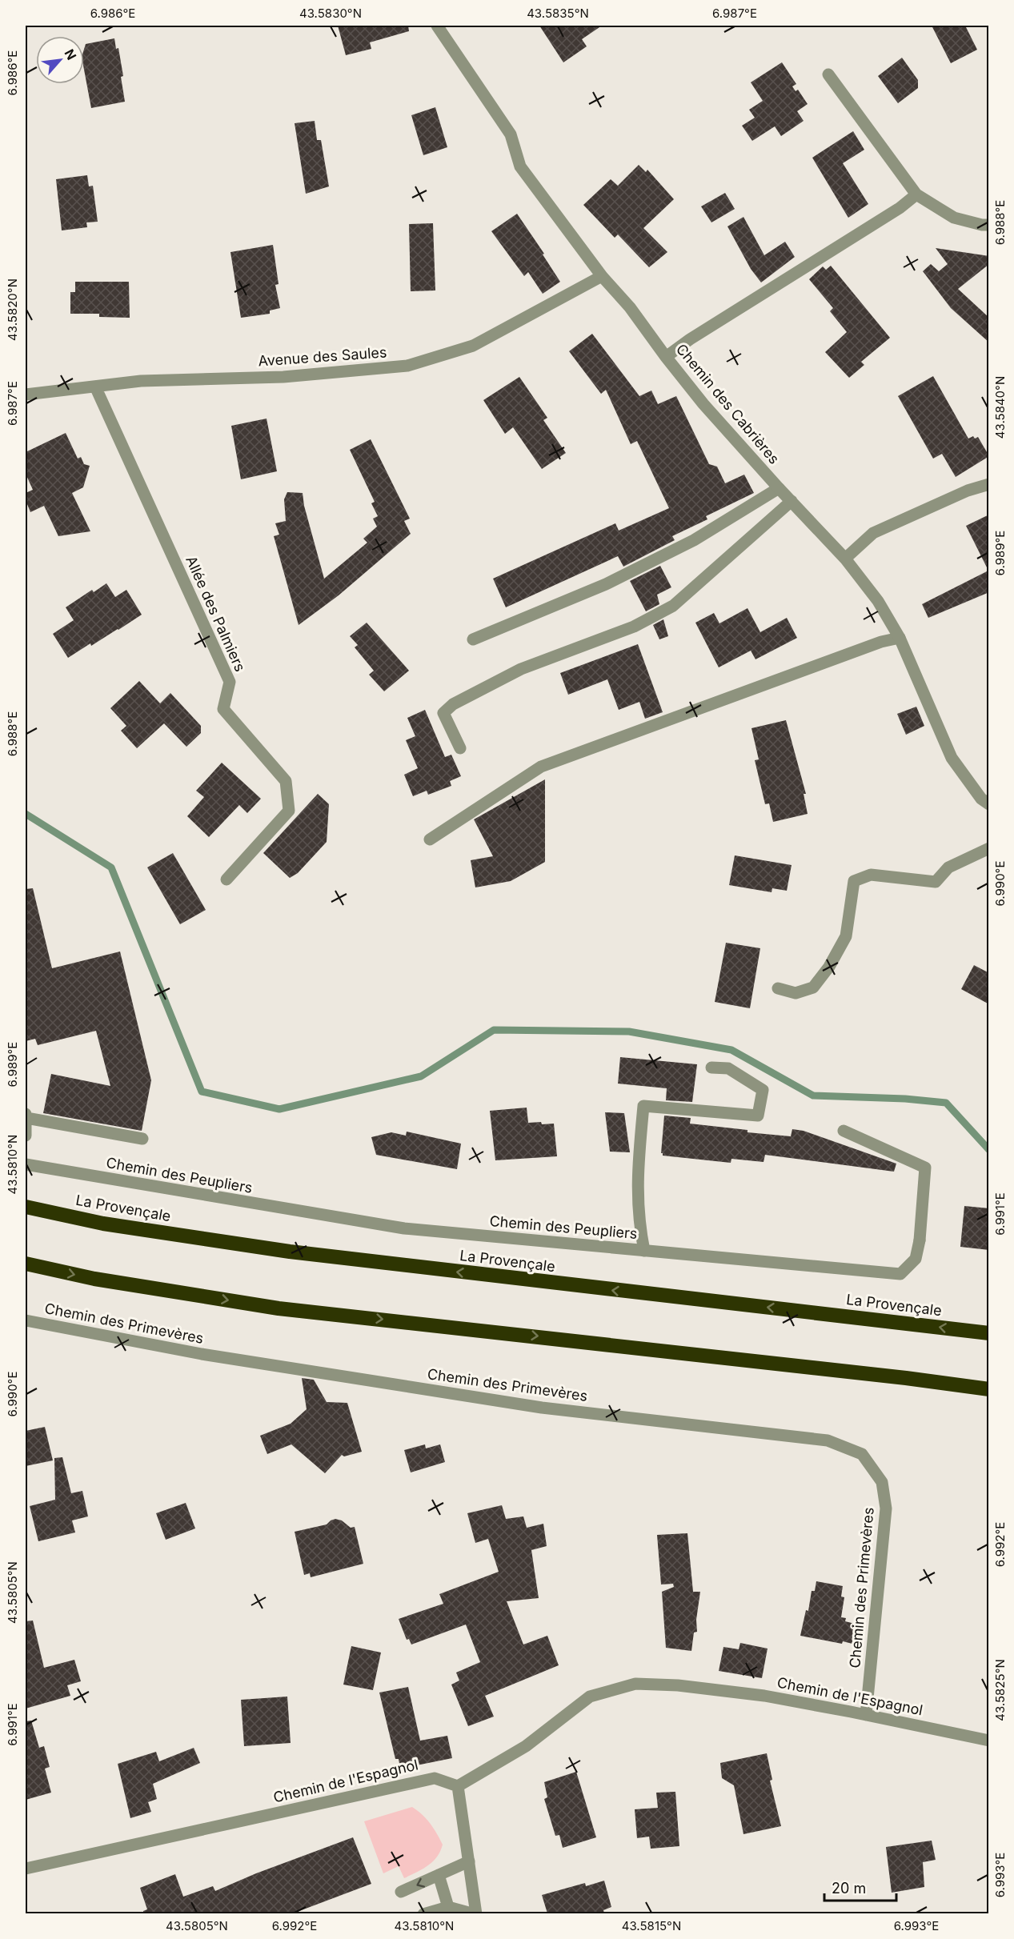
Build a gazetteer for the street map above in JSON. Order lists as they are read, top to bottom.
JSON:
{
  "streets": {
    "highway": ["La Provençale"],
    "street": [
      "Avenue des Saules",
      "Chemin des Cabrières",
      "Allée des Palmiers",
      "Chemin des Peupliers",
      "Chemin des Primevères",
      "Chemin de l'Espagnol"
    ]
  },
  "crossings": [
    ["Avenue des Saules", "Chemin des Cabrières"],
    ["Avenue des Saules", "Allée des Palmiers"],
    ["Chemin des Primevères", "Chemin de l'Espagnol"]
  ],
  "scale_bar": "20 m",
  "north": "top right",
  "coordinates": [
    "6.986°E",
    "43.5830°N",
    "43.5835°N",
    "6.987°E",
    "6.988°E",
    "43.5820°N",
    "43.5840°N",
    "6.989°E",
    "6.990°E",
    "43.5810°N",
    "6.991°E",
    "6.992°E",
    "43.5805°N",
    "43.5825°N",
    "6.993°E",
    "43.5815°N"
  ]
}
